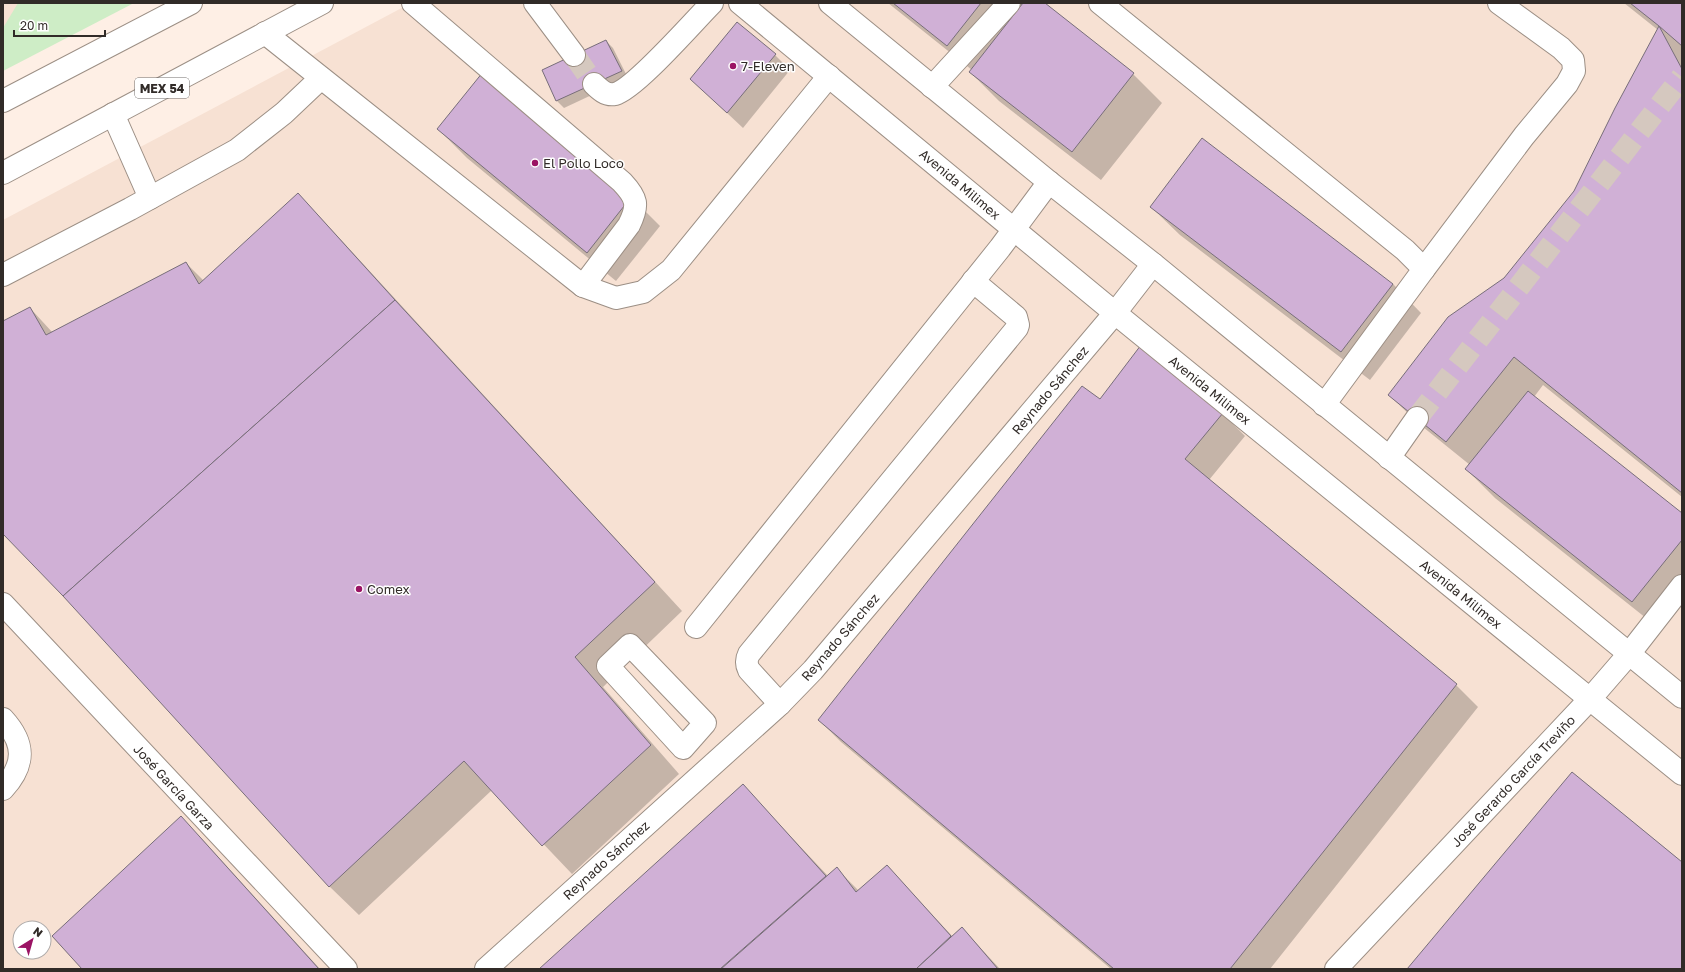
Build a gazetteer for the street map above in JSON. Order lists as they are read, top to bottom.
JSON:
{
  "streets": {
    "main road": [
      "MEX 54",
      "Avenida Milimex",
      "Reynado Sánchez",
      "José Gerardo García Treviño",
      "José García Garza"
    ]
  },
  "crossings": [
    ["Avenida Milimex", "Reynado Sánchez"],
    ["Avenida Milimex", "José Gerardo García Treviño"]
  ],
  "places": ["7-Eleven", "El Pollo Loco", "Comex"],
  "scale_bar": "20 m",
  "north": "top right"
}
